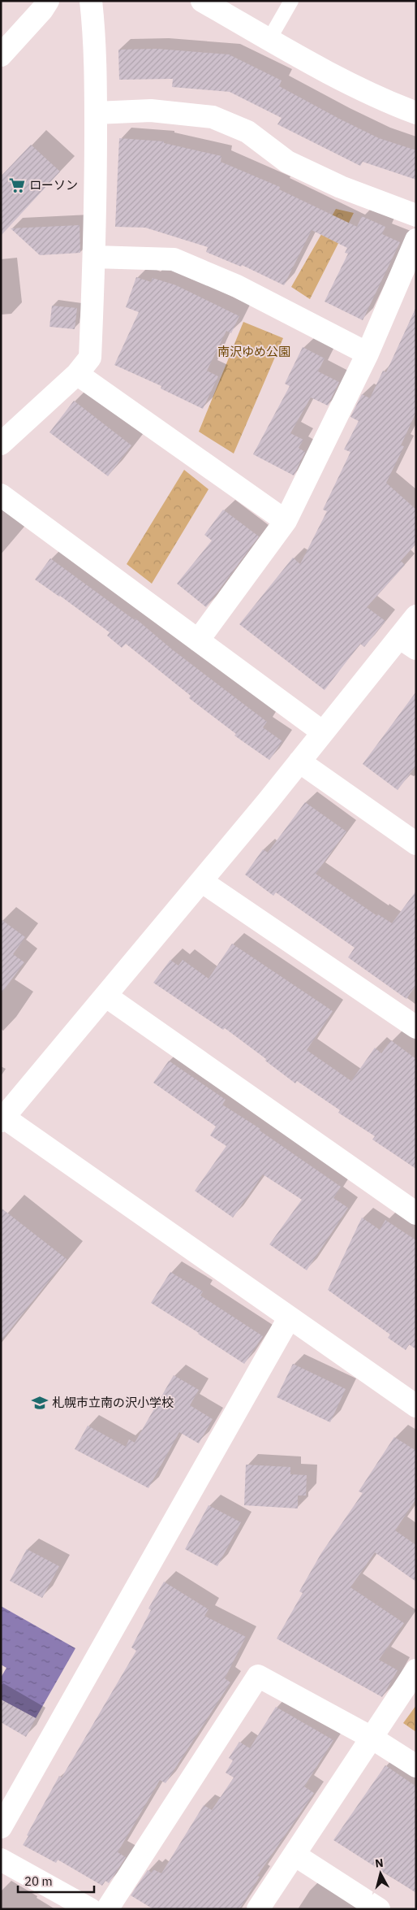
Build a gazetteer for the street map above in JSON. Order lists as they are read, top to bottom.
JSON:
{
  "parks": ["南沢ゆめ公園"],
  "places": {
    "supermarket": ["ローソン"],
    "school or university": ["札幌市立南の沢小学校"]
  },
  "scale_bar": "20 m",
  "north": "top"
}
